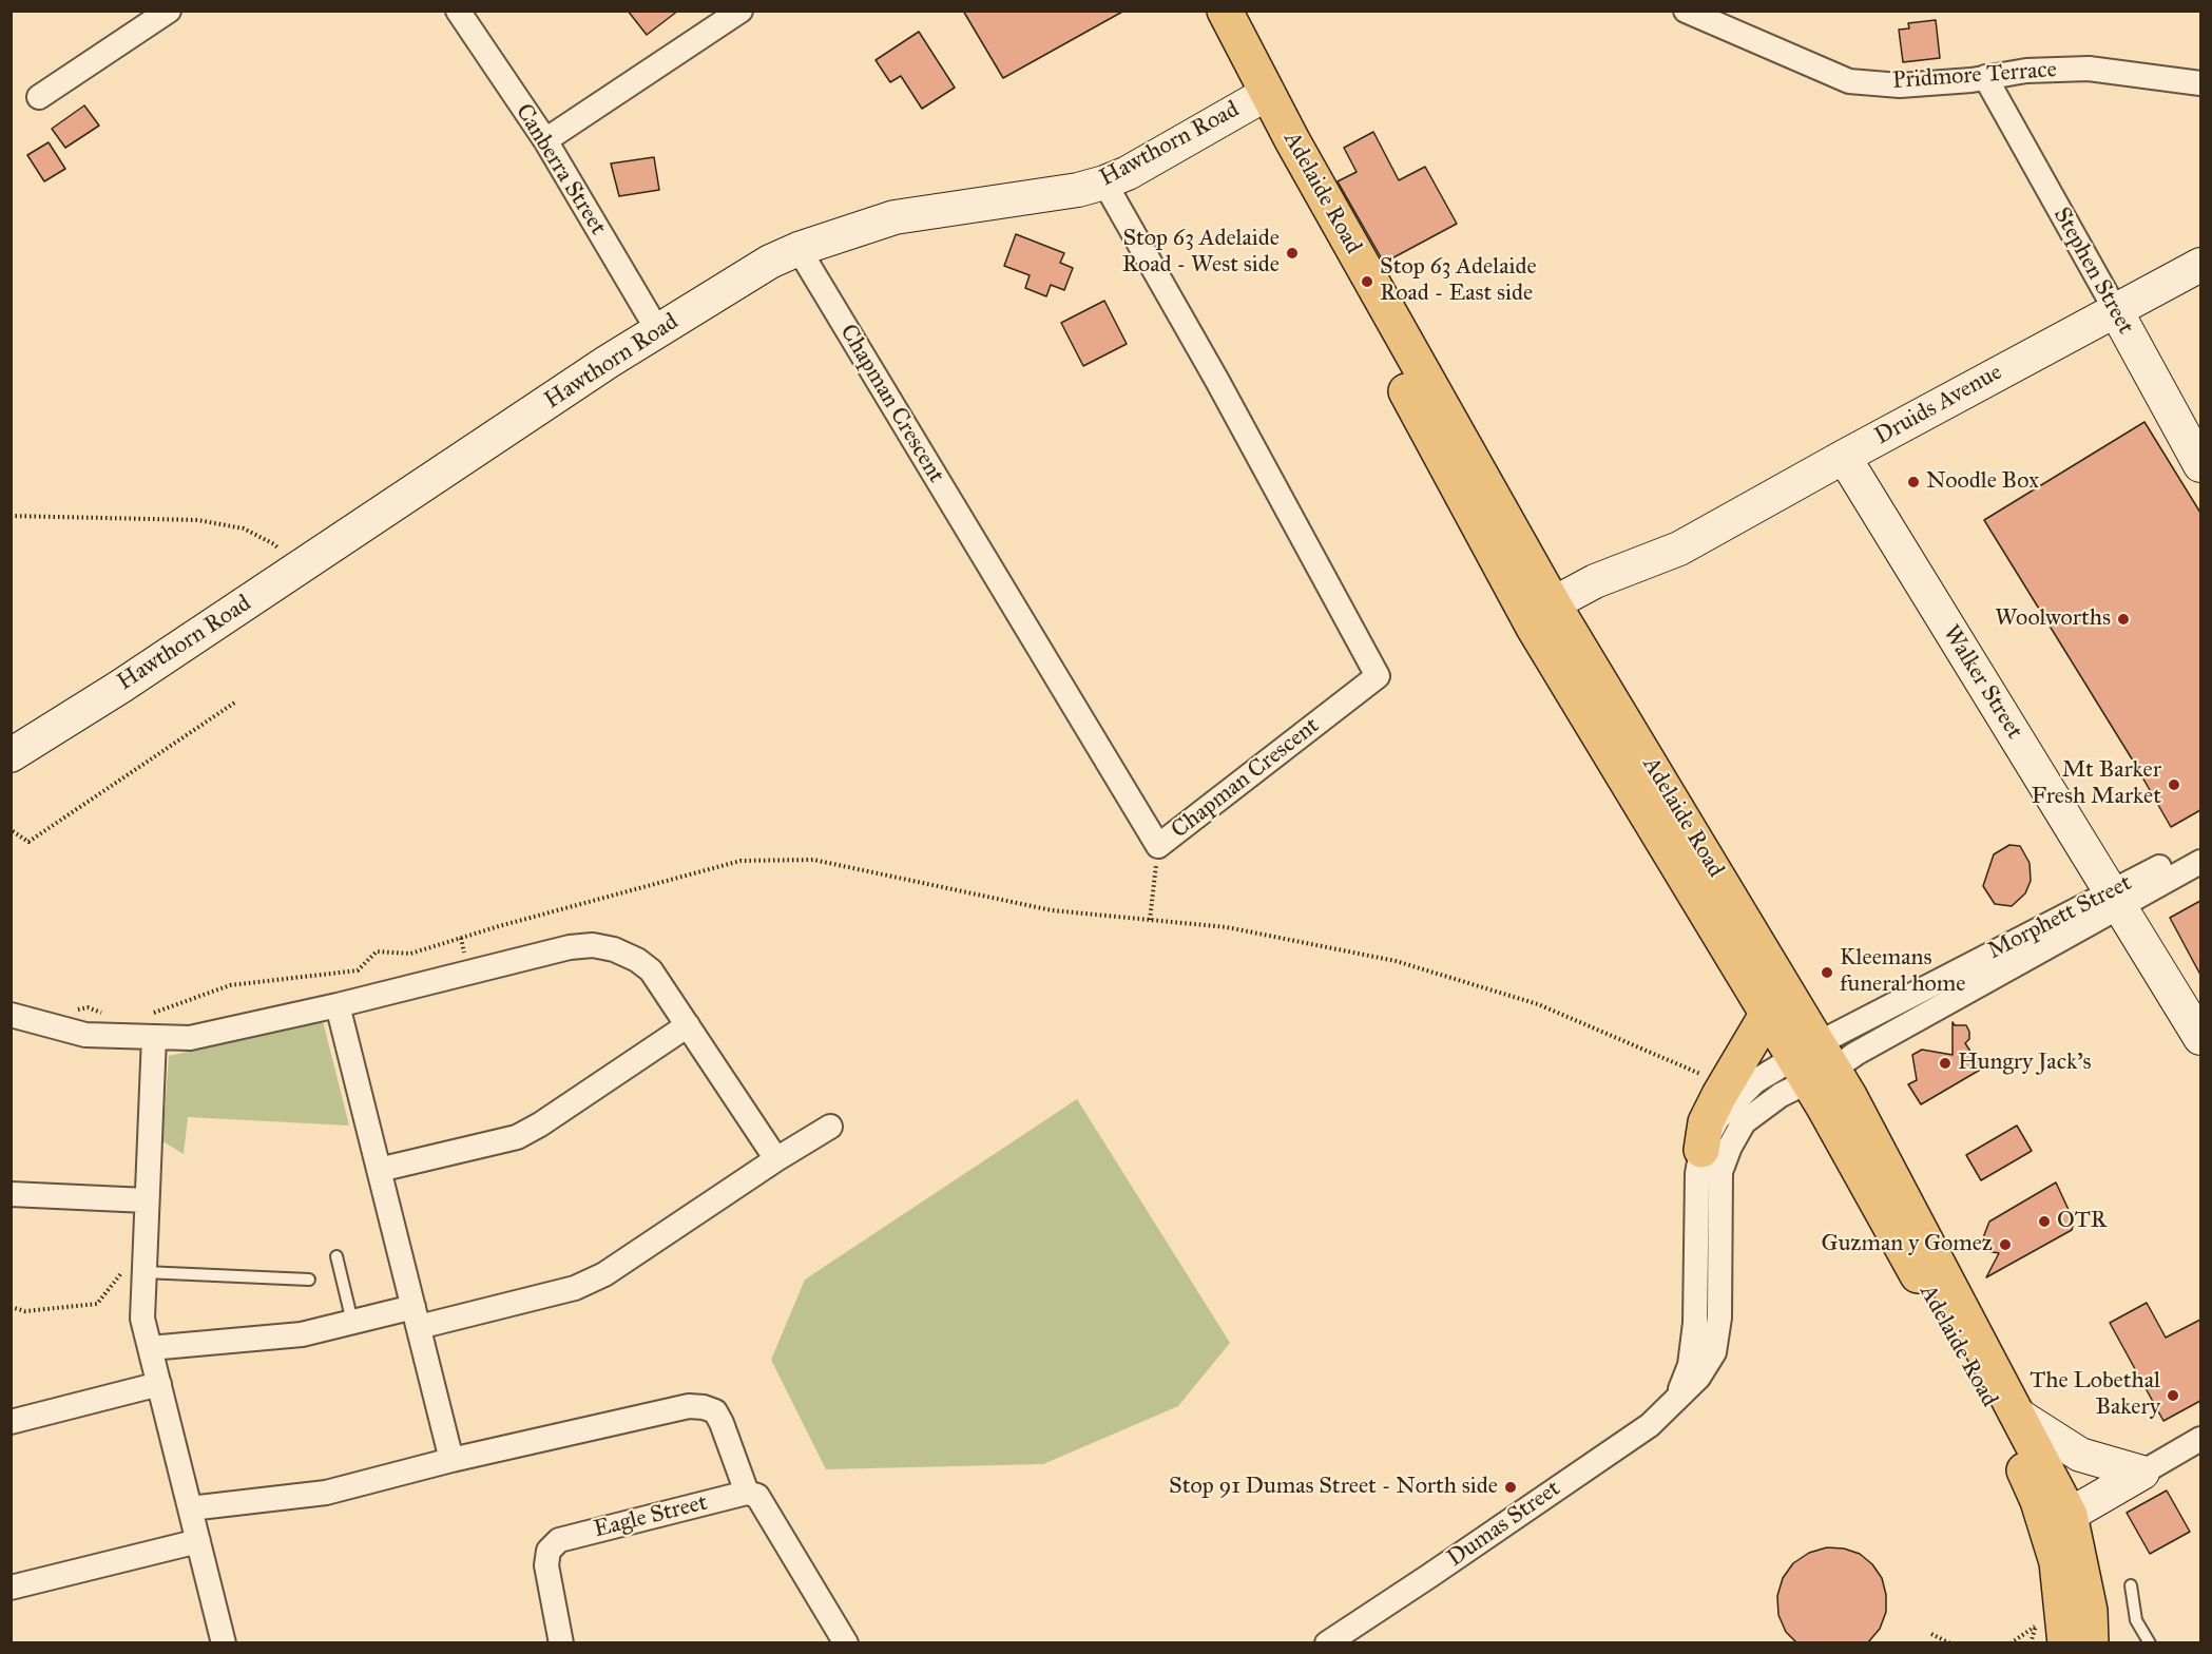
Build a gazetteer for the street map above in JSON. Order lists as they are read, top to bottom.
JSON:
{
  "streets": {
    "main road": ["Adelaide Road"],
    "street": [
      "Pridmore Terrace",
      "Hawthorn Road",
      "Canberra Street",
      "Stephen Street",
      "Chapman Crescent",
      "Druids Avenue",
      "Walker Street",
      "Morphett Street",
      "Eagle Street",
      "Dumas Street"
    ]
  },
  "crossings": [
    ["Pridmore Terrace", "Stephen Street"],
    ["Hawthorn Road", "Canberra Street"],
    ["Hawthorn Road", "Adelaide Road"],
    ["Hawthorn Road", "Chapman Crescent"],
    ["Adelaide Road", "Druids Avenue"],
    ["Adelaide Road", "Morphett Street"],
    ["Adelaide Road", "Dumas Street"],
    ["Stephen Street", "Druids Avenue"],
    ["Druids Avenue", "Walker Street"],
    ["Walker Street", "Morphett Street"],
    ["Morphett Street", "Dumas Street"]
  ],
  "places": [
    "Stop 63 Adelaide Road - West side",
    "Stop 63 Adelaide Road - East side",
    "Noodle Box",
    "Woolworths",
    "Mt Barker Fresh Market",
    "Kleemans funeral home",
    "Hungry Jack's",
    "OTR",
    "Guzman y Gomez",
    "The Lobethal Bakery",
    "Stop 91 Dumas Street - North side"
  ]
}
